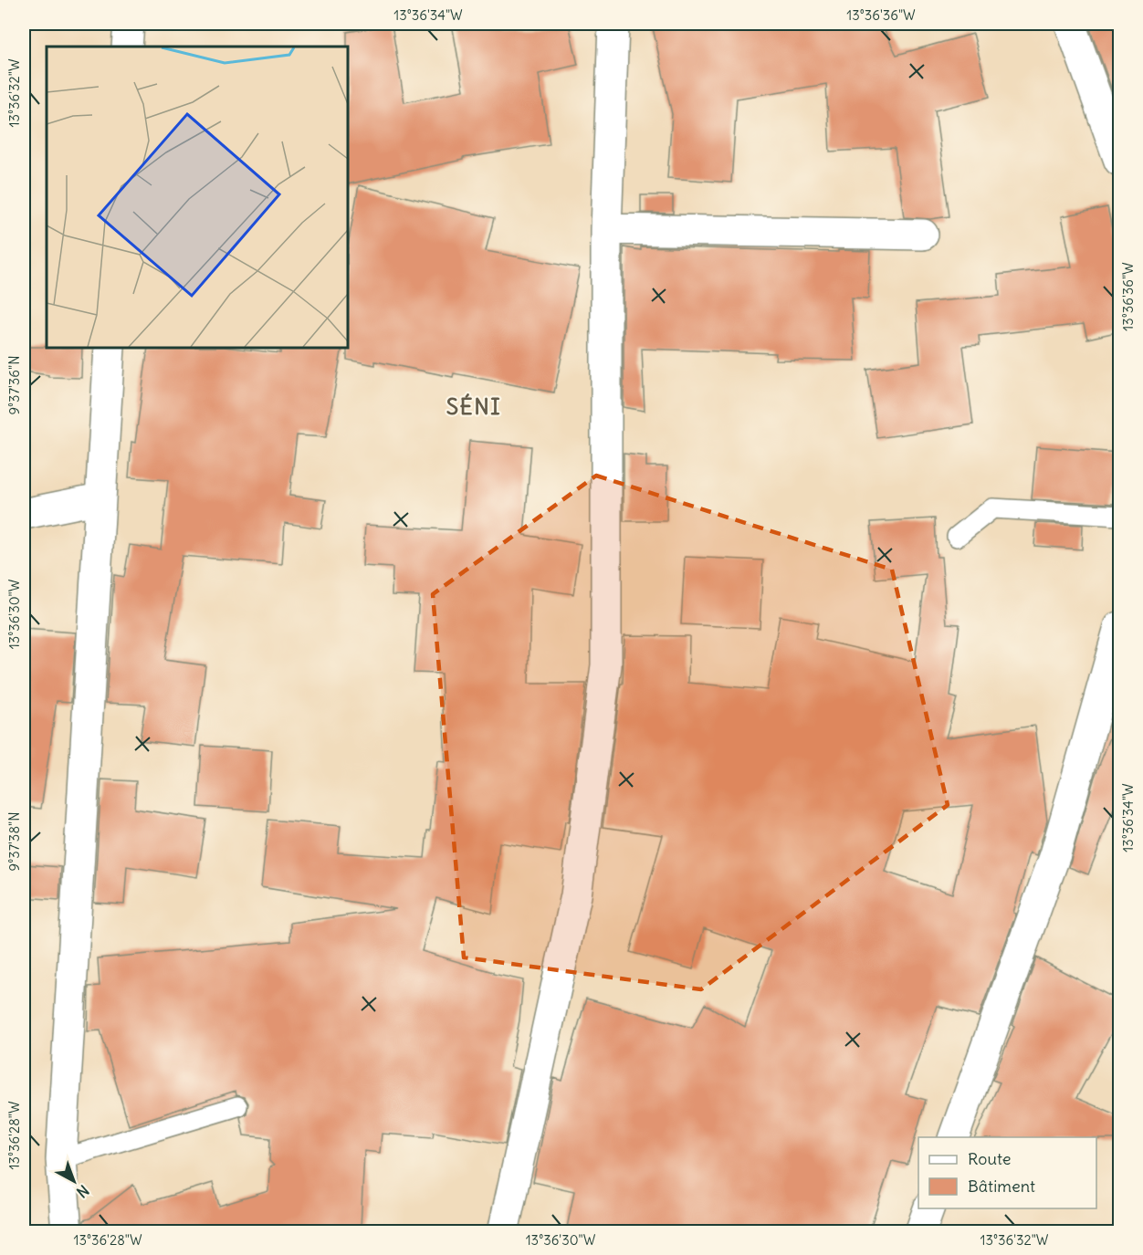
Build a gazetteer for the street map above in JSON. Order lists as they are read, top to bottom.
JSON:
{
  "districts": ["SÉNI"],
  "legend": ["Route", "Bâtiment"],
  "north": "bottom right",
  "coordinates": [
    "13°36'34\"W",
    "13°36'36\"W",
    "13°36'32\"W",
    "9°37'36\"N",
    "13°36'30\"W",
    "9°37'38\"N",
    "13°36'28\"W"
  ]
}
